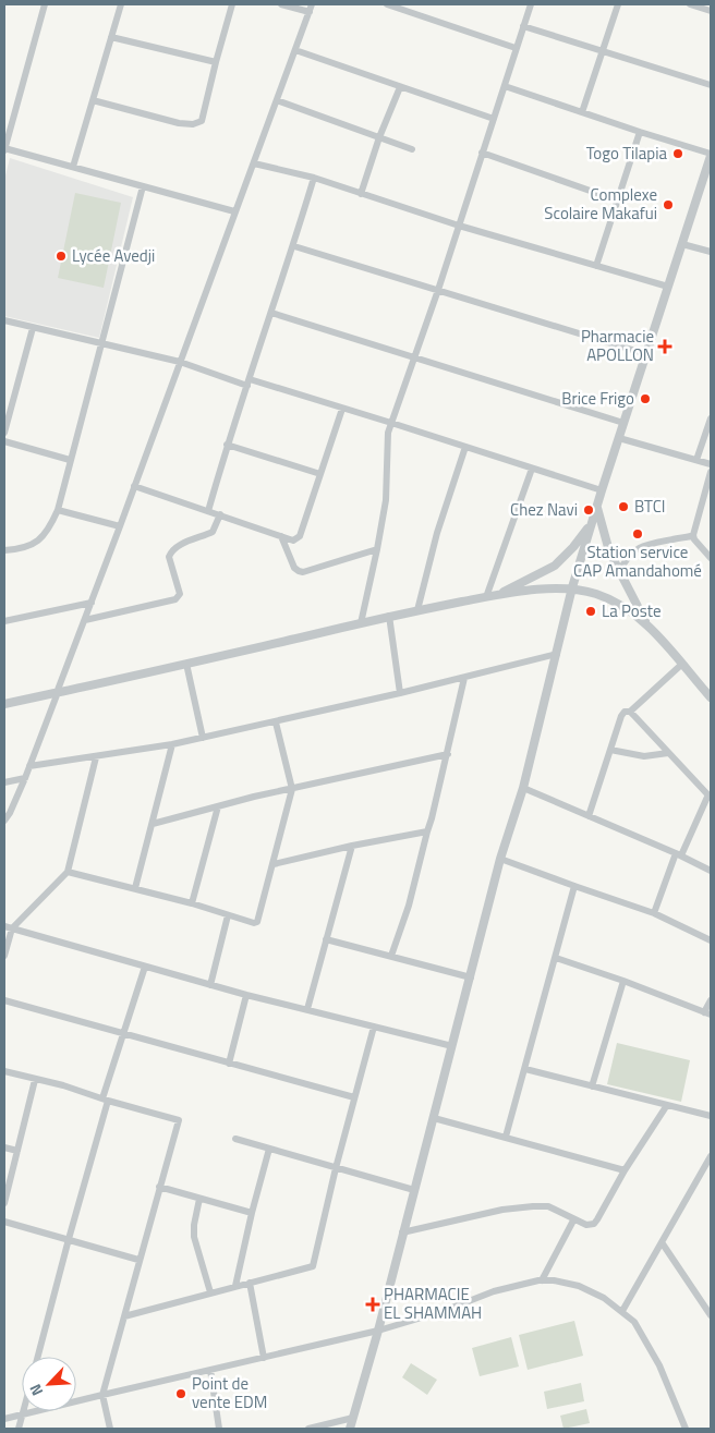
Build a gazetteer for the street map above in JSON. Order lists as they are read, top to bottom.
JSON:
{
  "places": {
    "other": [
      "Togo Tilapia",
      "Complexe Scolaire Makafui",
      "Lycée Avedji",
      "Brice Frigo",
      "BTCI",
      "Chez Navi",
      "Station service CAP Amandahomé",
      "La Poste",
      "Point de vente EDM"
    ],
    "health": ["Pharmacie APOLLON", "PHARMACIE EL SHAMMAH"]
  },
  "north": "bottom left"
}
